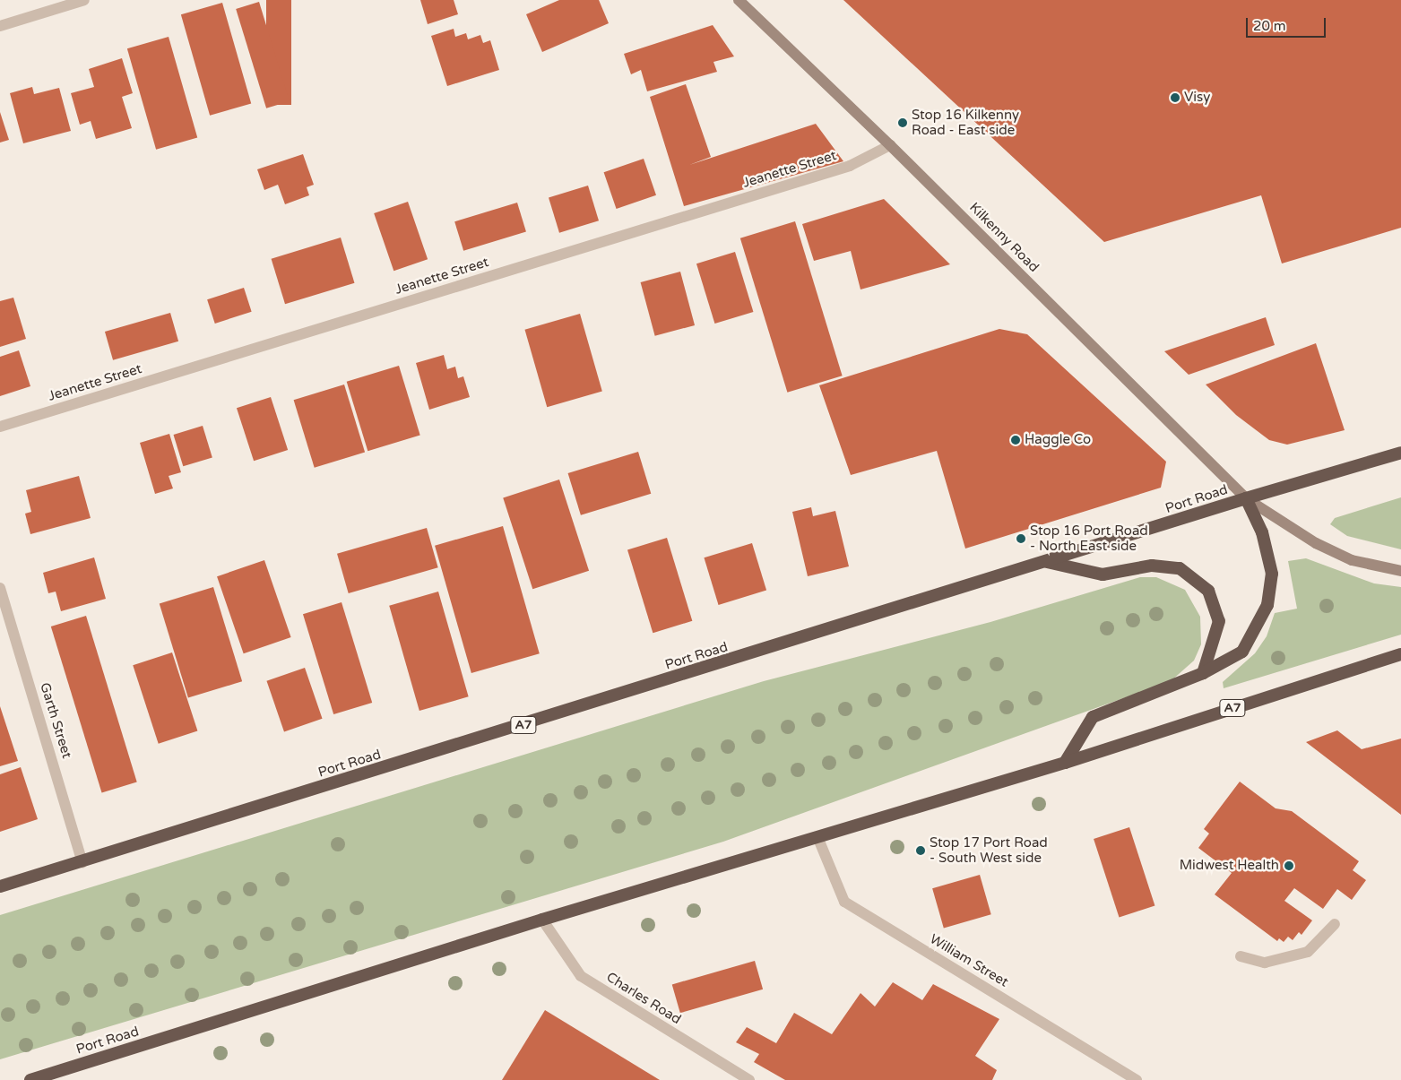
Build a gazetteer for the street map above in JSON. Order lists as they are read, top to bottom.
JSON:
{
  "streets": {
    "highway": ["Port Road", "A7"],
    "main road": ["Kilkenny Road"],
    "street": [
      "Jeanette Street",
      "Garth Street",
      "William Street",
      "Charles Road"
    ]
  },
  "crossings": [
    ["Jeanette Street", "Kilkenny Road"],
    ["Kilkenny Road", "Port Road"],
    ["Port Road", "Garth Street"],
    ["Port Road", "William Street"],
    ["Port Road", "Charles Road"]
  ],
  "places": [
    "Visy",
    "Stop 16 Kilkenny Road - East side",
    "Haggle Co",
    "Stop 16 Port Road - North East side",
    "Stop 17 Port Road - South West side",
    "Midwest Health"
  ],
  "scale_bar": "20 m"
}
